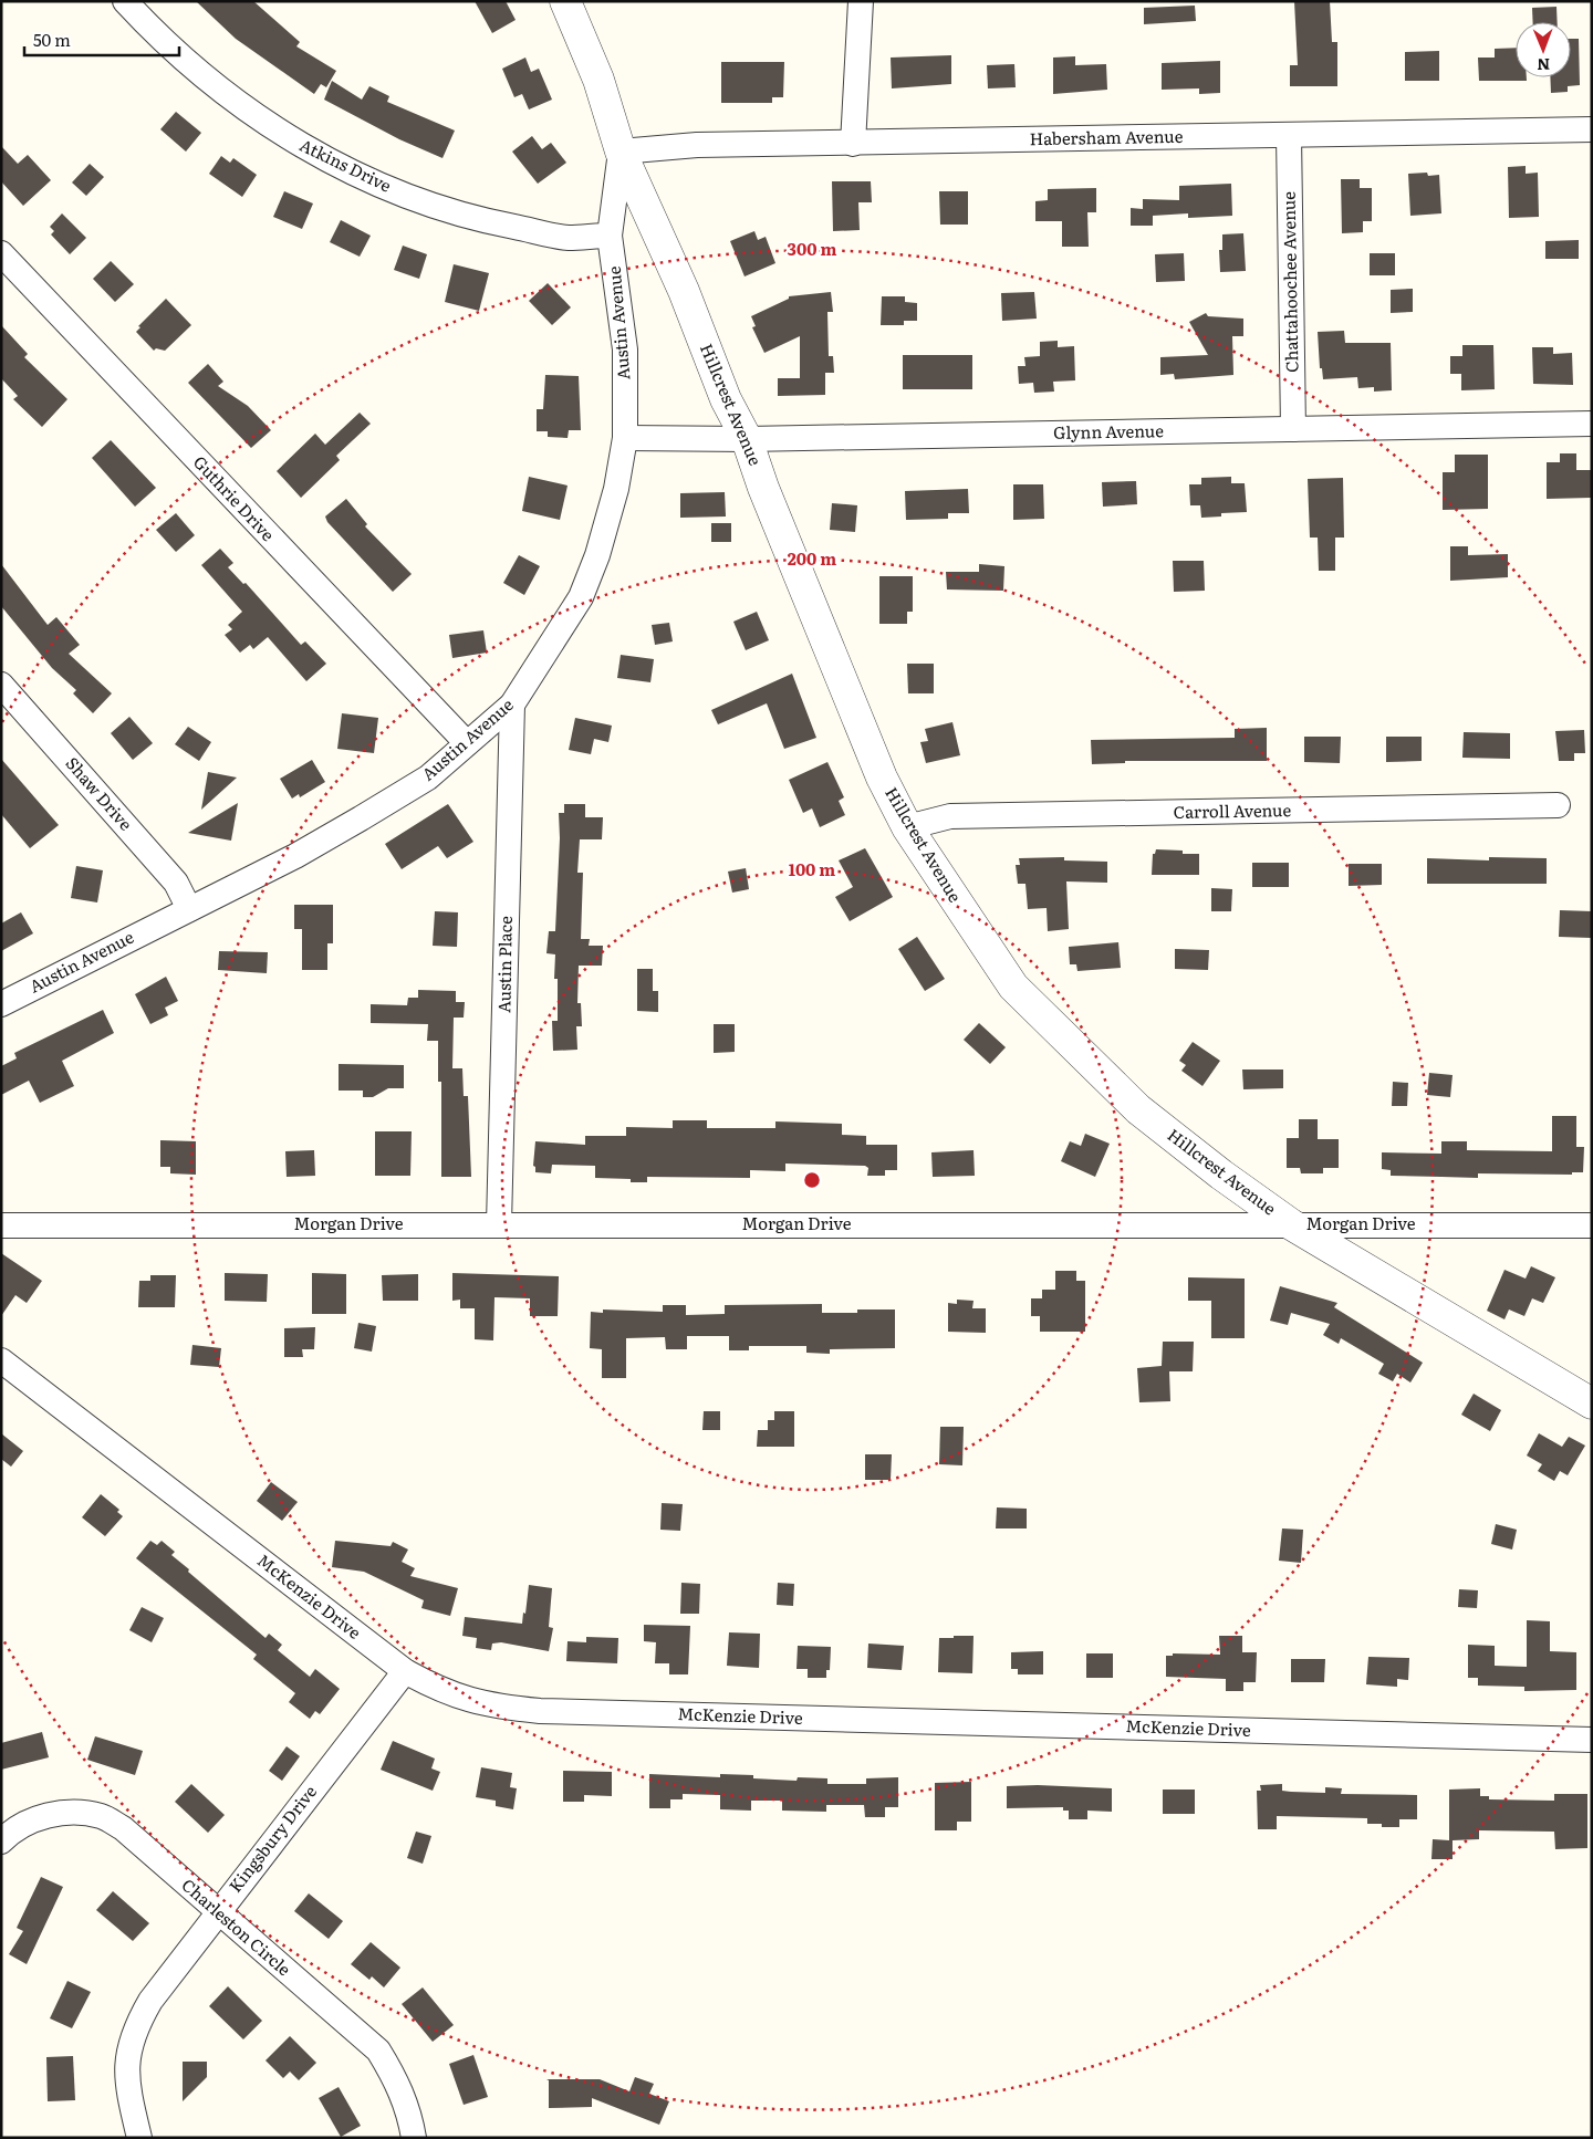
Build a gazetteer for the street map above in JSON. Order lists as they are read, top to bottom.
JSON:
{
  "streets": {
    "street": [
      "Habersham Avenue",
      "Atkins Drive",
      "Chattahoochee Avenue",
      "Austin Avenue",
      "Hillcrest Avenue",
      "Glynn Avenue",
      "Guthrie Drive",
      "Shaw Drive",
      "Carroll Avenue",
      "Austin Place",
      "Morgan Drive",
      "McKenzie Drive",
      "Kingsbury Drive",
      "Charleston Circle"
    ]
  },
  "crossings": [
    ["Habersham Avenue", "Chattahoochee Avenue"],
    ["Habersham Avenue", "Austin Avenue"],
    ["Habersham Avenue", "Hillcrest Avenue"],
    ["Atkins Drive", "Austin Avenue"],
    ["Chattahoochee Avenue", "Glynn Avenue"],
    ["Austin Avenue", "Hillcrest Avenue"],
    ["Austin Avenue", "Glynn Avenue"],
    ["Austin Avenue", "Guthrie Drive"],
    ["Austin Avenue", "Shaw Drive"],
    ["Austin Avenue", "Austin Place"],
    ["Hillcrest Avenue", "Glynn Avenue"],
    ["Hillcrest Avenue", "Carroll Avenue"],
    ["Hillcrest Avenue", "Morgan Drive"],
    ["Austin Place", "Morgan Drive"],
    ["McKenzie Drive", "Kingsbury Drive"],
    ["Kingsbury Drive", "Charleston Circle"]
  ],
  "scale_bar": "50 m",
  "north": "bottom",
  "rings": ["300 m", "200 m", "100 m"]
}
